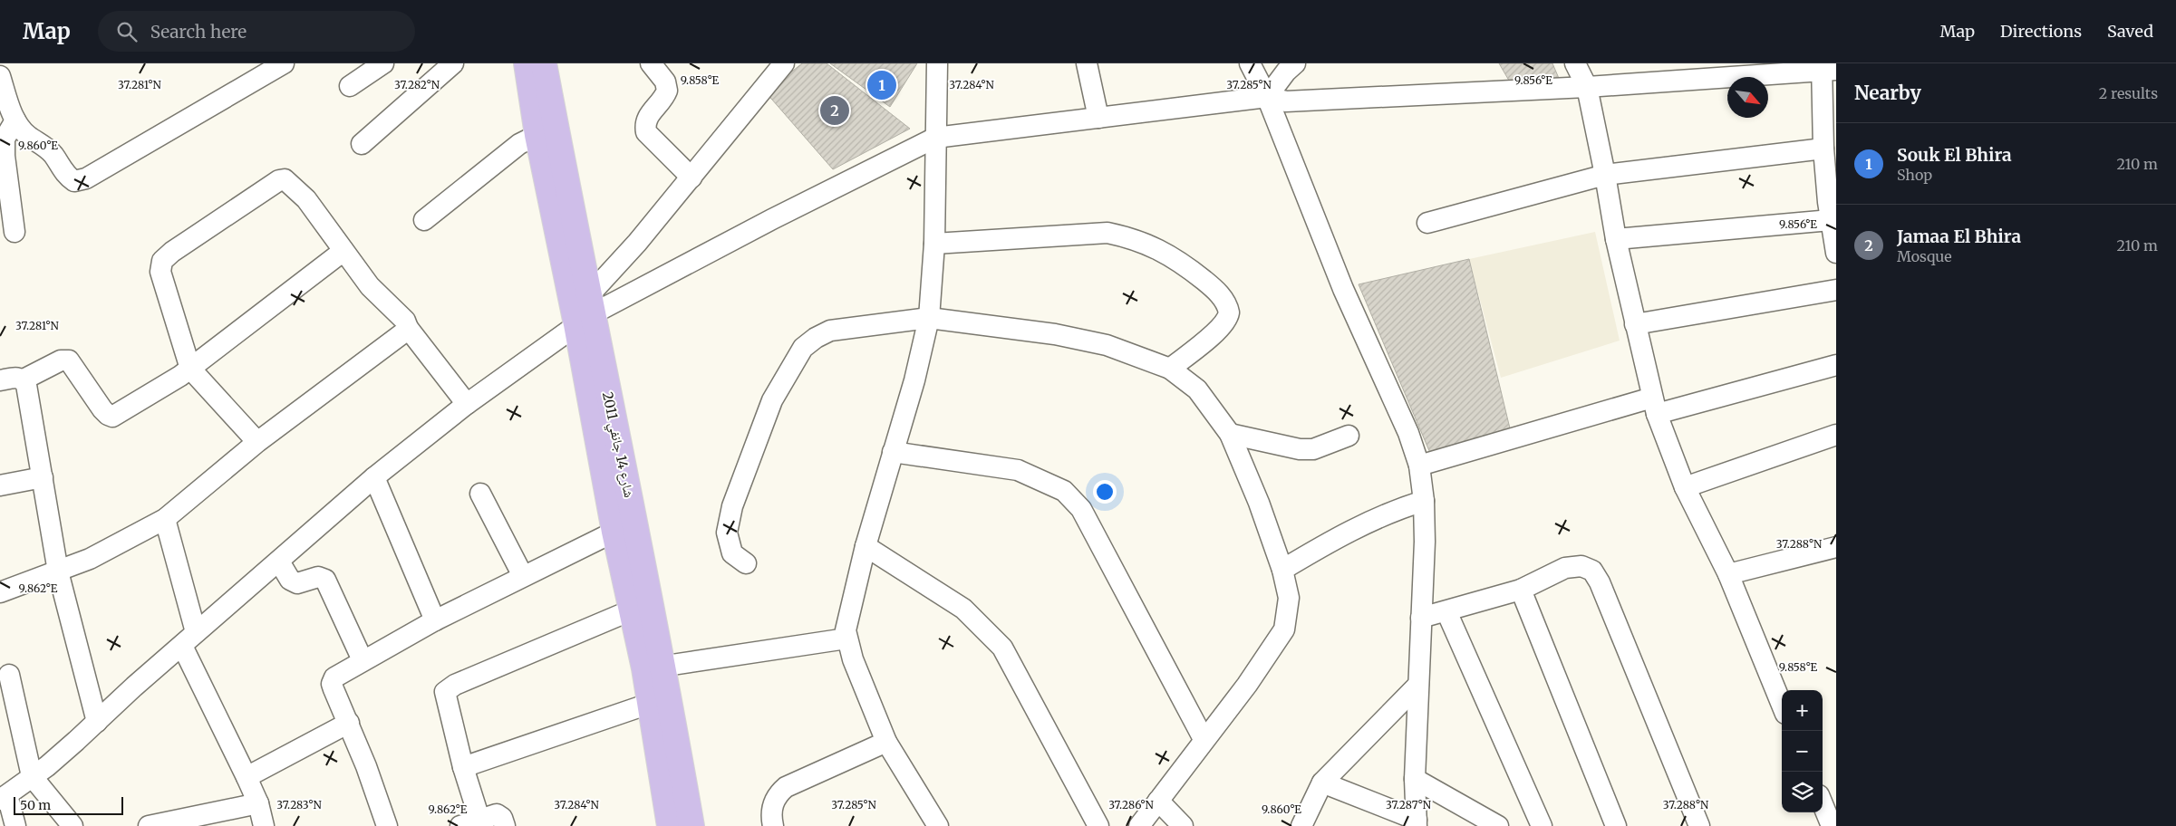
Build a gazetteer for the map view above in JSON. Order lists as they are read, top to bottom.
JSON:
{
  "streets": {
    "main road": ["شارع 14 جانفي 2011"]
  },
  "scale_bar": "50 m",
  "north": "bottom right",
  "page": {
    "header": "Map",
    "search": "Search here",
    "nav": ["Map", "Directions", "Saved"],
    "heading": ["Nearby", "2 results"],
    "pins": ["1", "2"],
    "list": [
      {
        "mark": "1",
        "name": "Souk El Bhira",
        "note": "Shop",
        "value": "210 m"
      },
      {
        "mark": "2",
        "name": "Jamaa El Bhira",
        "note": "Mosque",
        "value": "210 m"
      }
    ],
    "map_buttons": ["+", "−"],
    "scale": "50 m"
  },
  "coordinates": [
    "9.858°E",
    "9.856°E",
    "37.281°N",
    "37.282°N",
    "37.284°N",
    "37.285°N",
    "9.860°E",
    "37.288°N",
    "9.862°E",
    "37.283°N",
    "37.286°N",
    "37.287°N"
  ]
}
